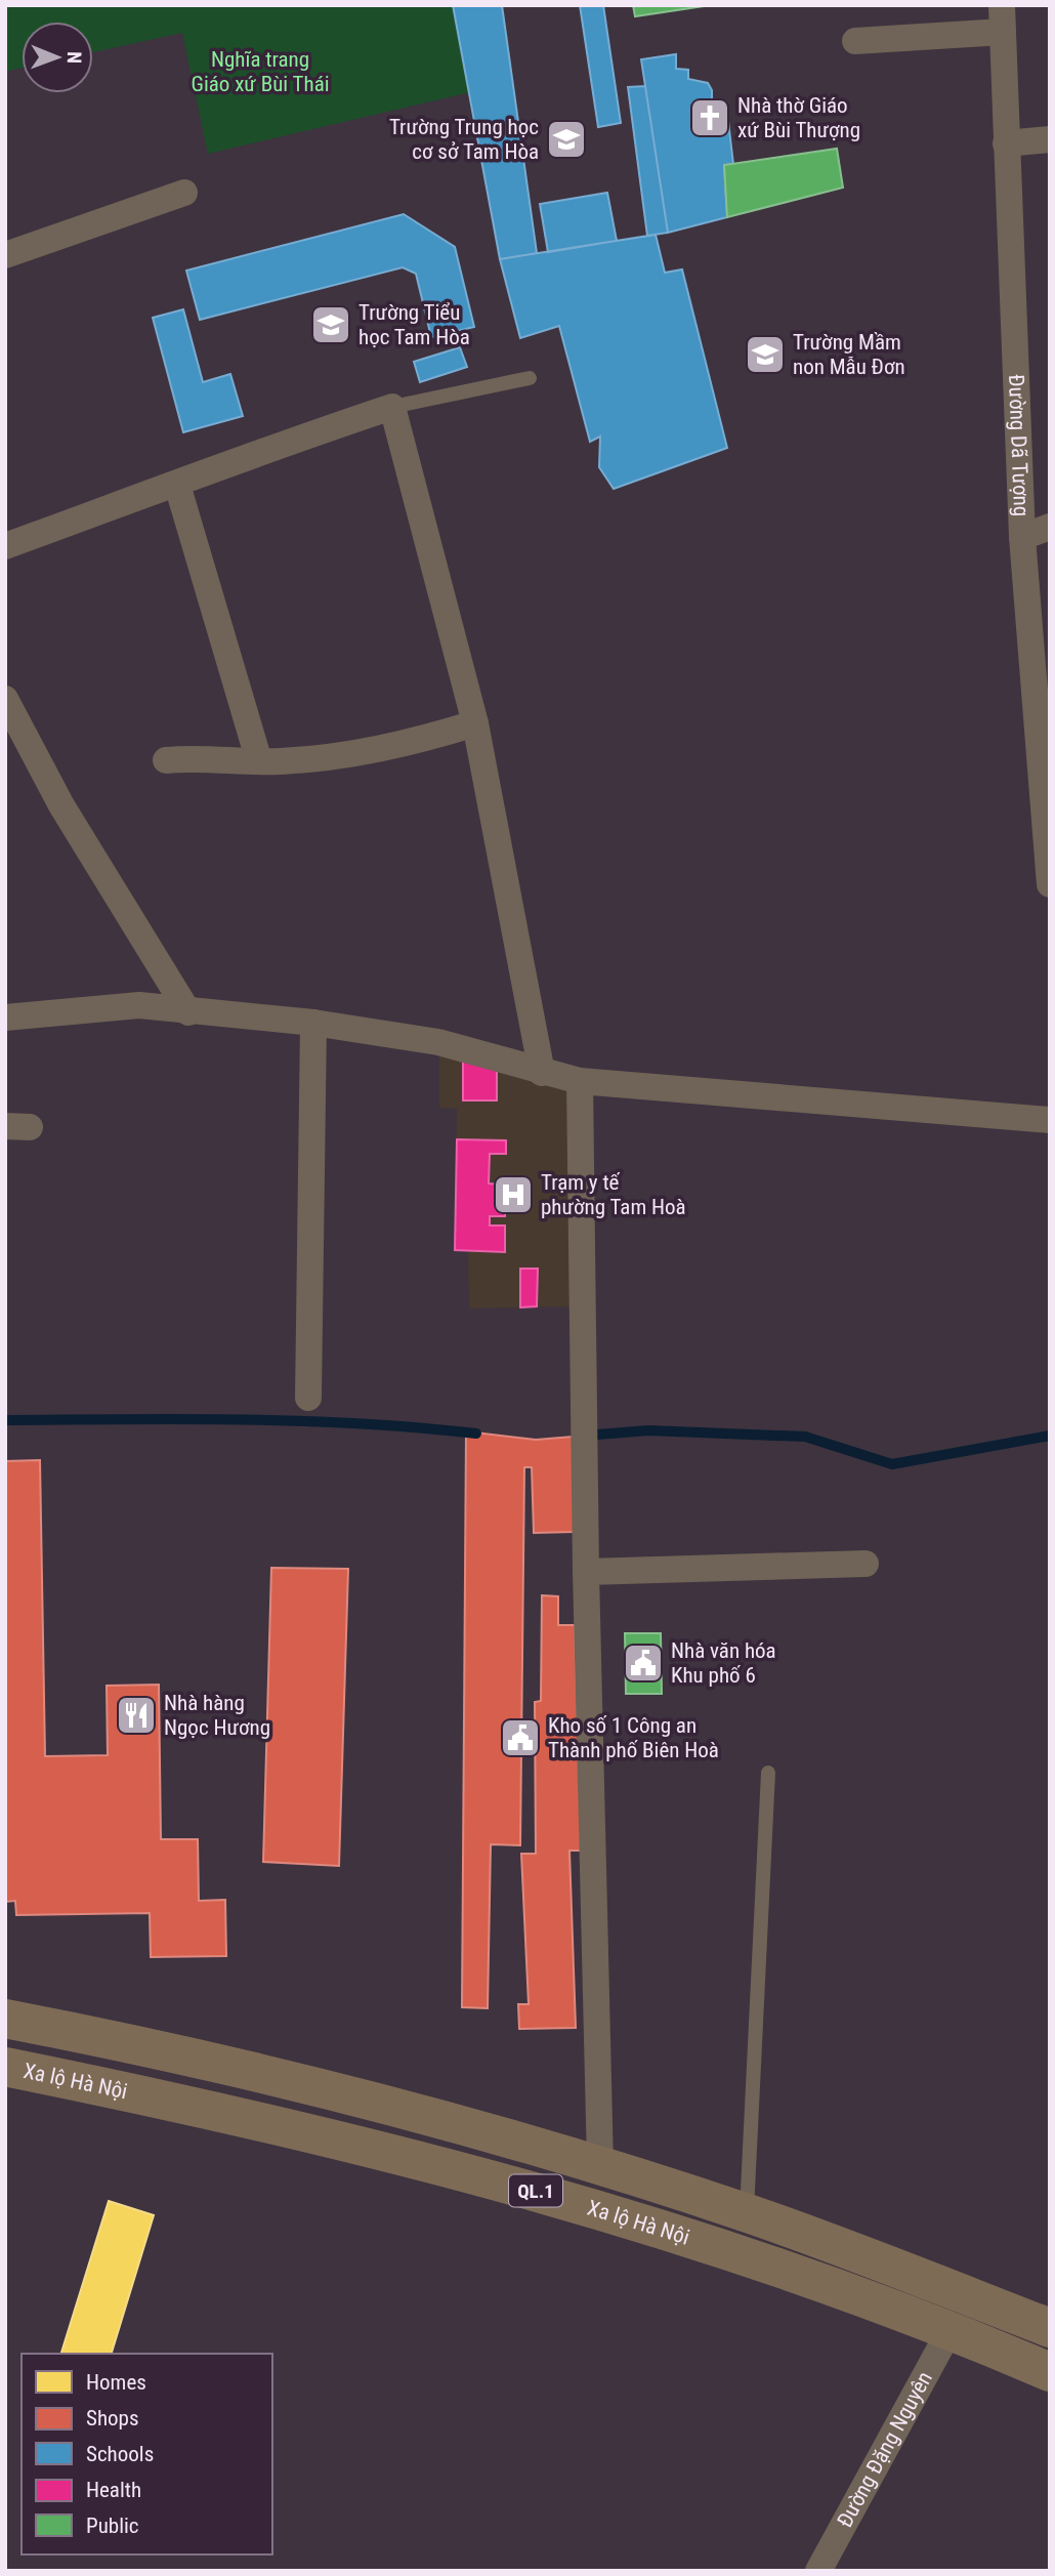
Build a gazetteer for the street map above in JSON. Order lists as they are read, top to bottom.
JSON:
{
  "streets": {
    "highway": ["Xa lộ Hà Nội", "QL.1"],
    "street": ["Đường Dã Tượng", "Đường Đặng Nguyên"]
  },
  "crossings": [
    ["Xa lộ Hà Nội", "Đường Đặng Nguyên"]
  ],
  "parks": ["Nghĩa trang Giáo xứ Bùi Thái"],
  "places": {
    "church": ["Nhà thờ Giáo xứ Bùi Thượng"],
    "school or university": ["Trường Trung học cơ sở Tam Hòa", "Trường Tiểu học Tam Hòa", "Trường Mầm non Mẫu Đơn"],
    "hospital": ["Trạm y tế phường Tam Hoà"],
    "public building": ["Nhà văn hóa Khu phố 6", "Kho số 1 Công an Thành phố Biên Hoà"],
    "restaurant": ["Nhà hàng Ngọc Hương"]
  },
  "legend": [
    "Homes",
    "Shops",
    "Schools",
    "Health",
    "Public"
  ],
  "north": "right"
}
